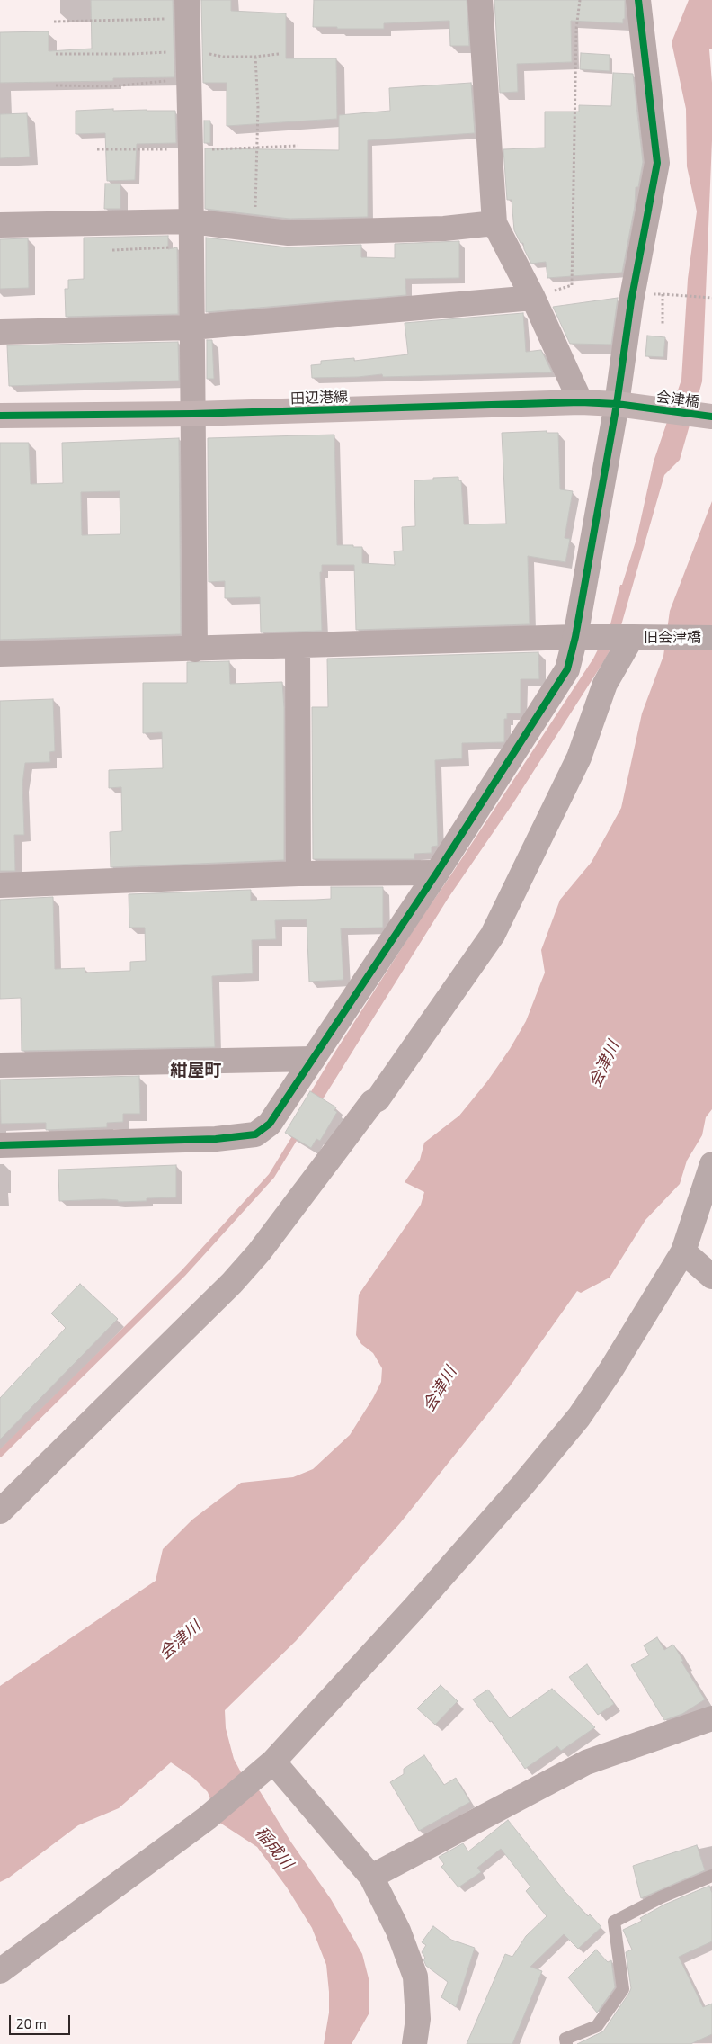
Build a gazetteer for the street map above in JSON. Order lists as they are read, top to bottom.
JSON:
{
  "streets": {
    "main road": ["田辺港線", "会津橋"],
    "street": ["旧会津橋"]
  },
  "crossings": [
    ["田辺港線", "会津橋"]
  ],
  "districts": ["紺屋町"],
  "water": ["会津川", "稲成川"],
  "scale_bar": "20 m"
}
